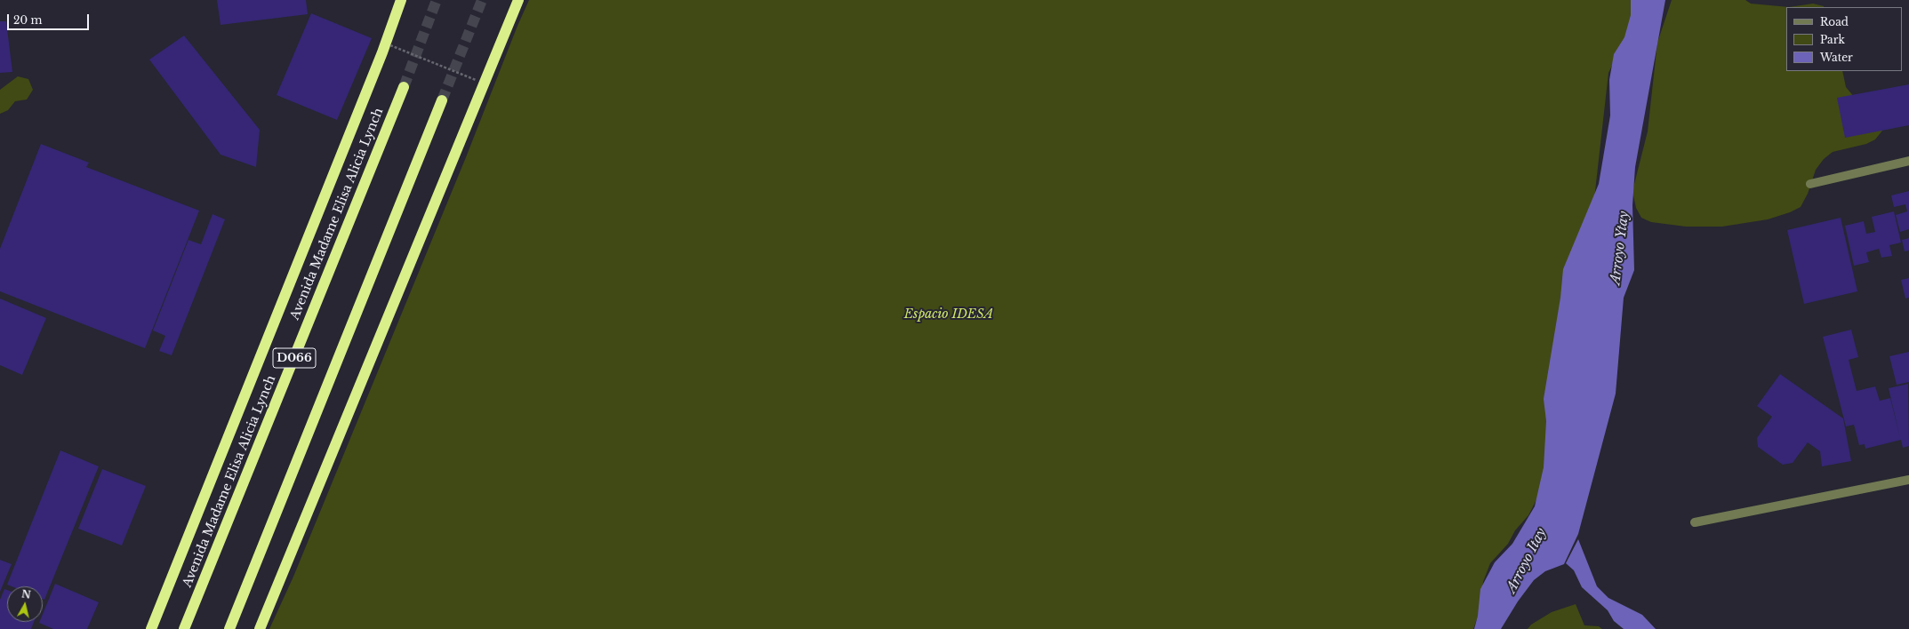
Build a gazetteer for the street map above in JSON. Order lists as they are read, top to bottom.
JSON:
{
  "streets": {
    "highway": ["Avenida Madame Elisa Alicia Lynch", "D066"]
  },
  "water": ["Arroyo Ytay", "Arroyo Itay"],
  "parks": ["Espacio IDESA"],
  "legend": ["Road", "Park", "Water"],
  "scale_bar": "20 m",
  "north": "top"
}
